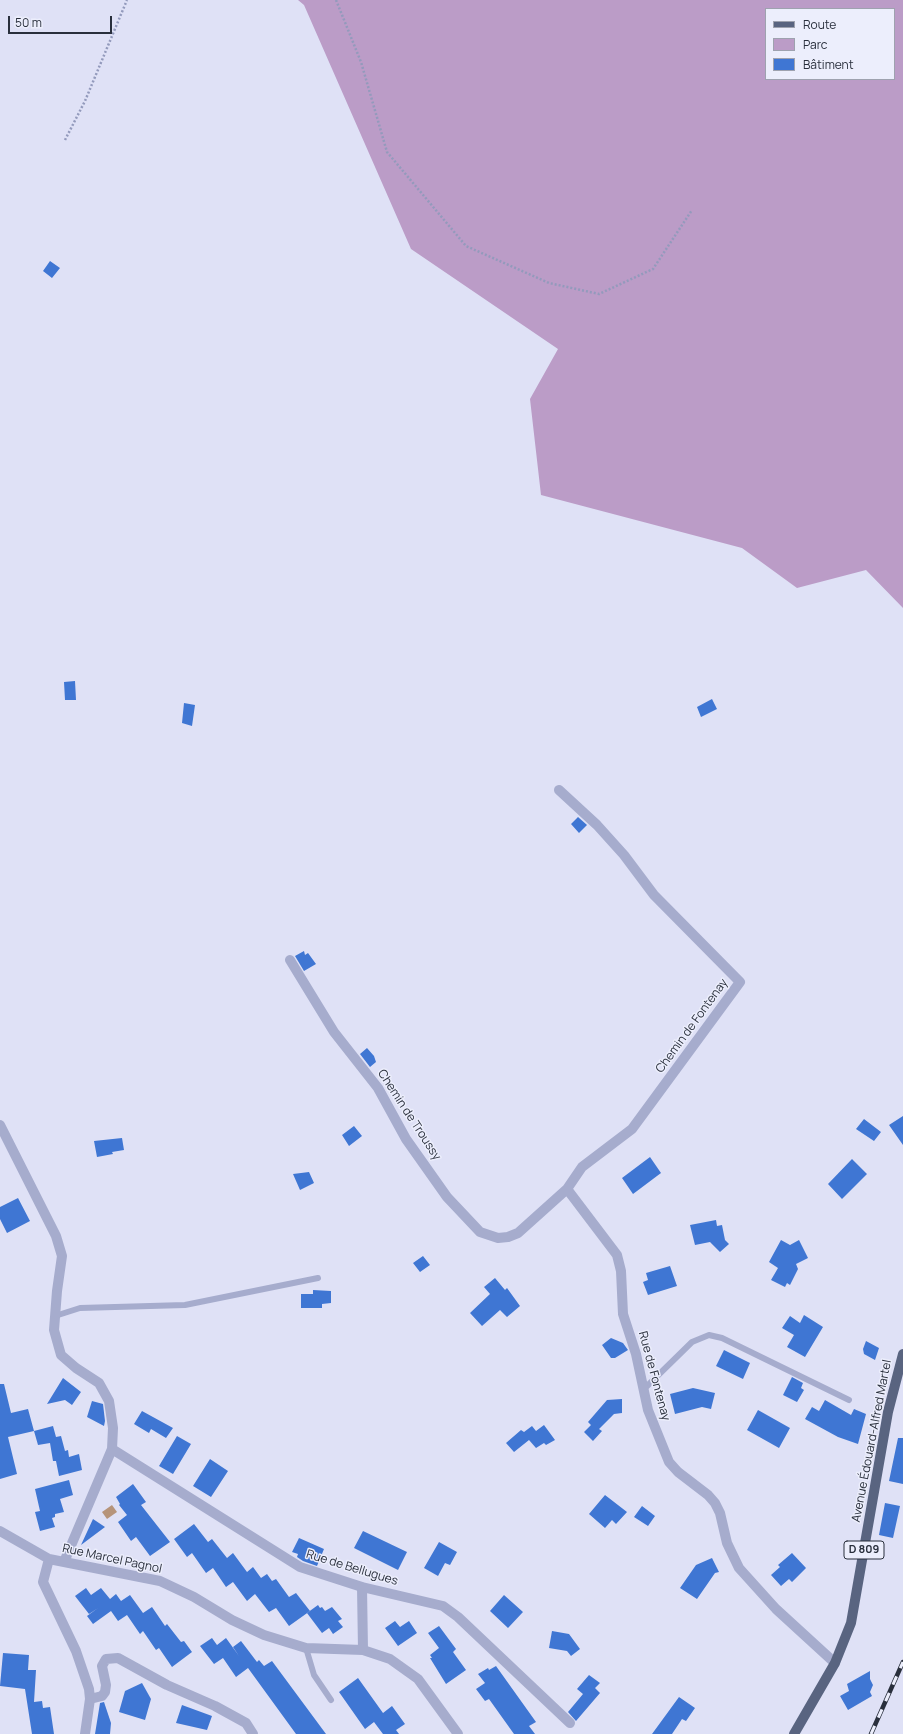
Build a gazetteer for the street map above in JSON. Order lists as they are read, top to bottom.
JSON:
{
  "streets": {
    "main road": ["Avenue Édouard-Alfred Martel", "D 809"],
    "street": [
      "Chemin de Fontenay",
      "Chemin de Troussy",
      "Rue de Fontenay",
      "Rue Marcel Pagnol",
      "Rue de Bellugues"
    ]
  },
  "crossings": [
    ["Chemin de Fontenay", "Chemin de Troussy"],
    ["Chemin de Fontenay", "Rue de Fontenay"],
    ["Chemin de Troussy", "Rue de Fontenay"],
    ["Rue de Fontenay", "Avenue Édouard-Alfred Martel"]
  ],
  "legend": ["Route", "Parc", "Bâtiment"],
  "scale_bar": "50 m"
}
